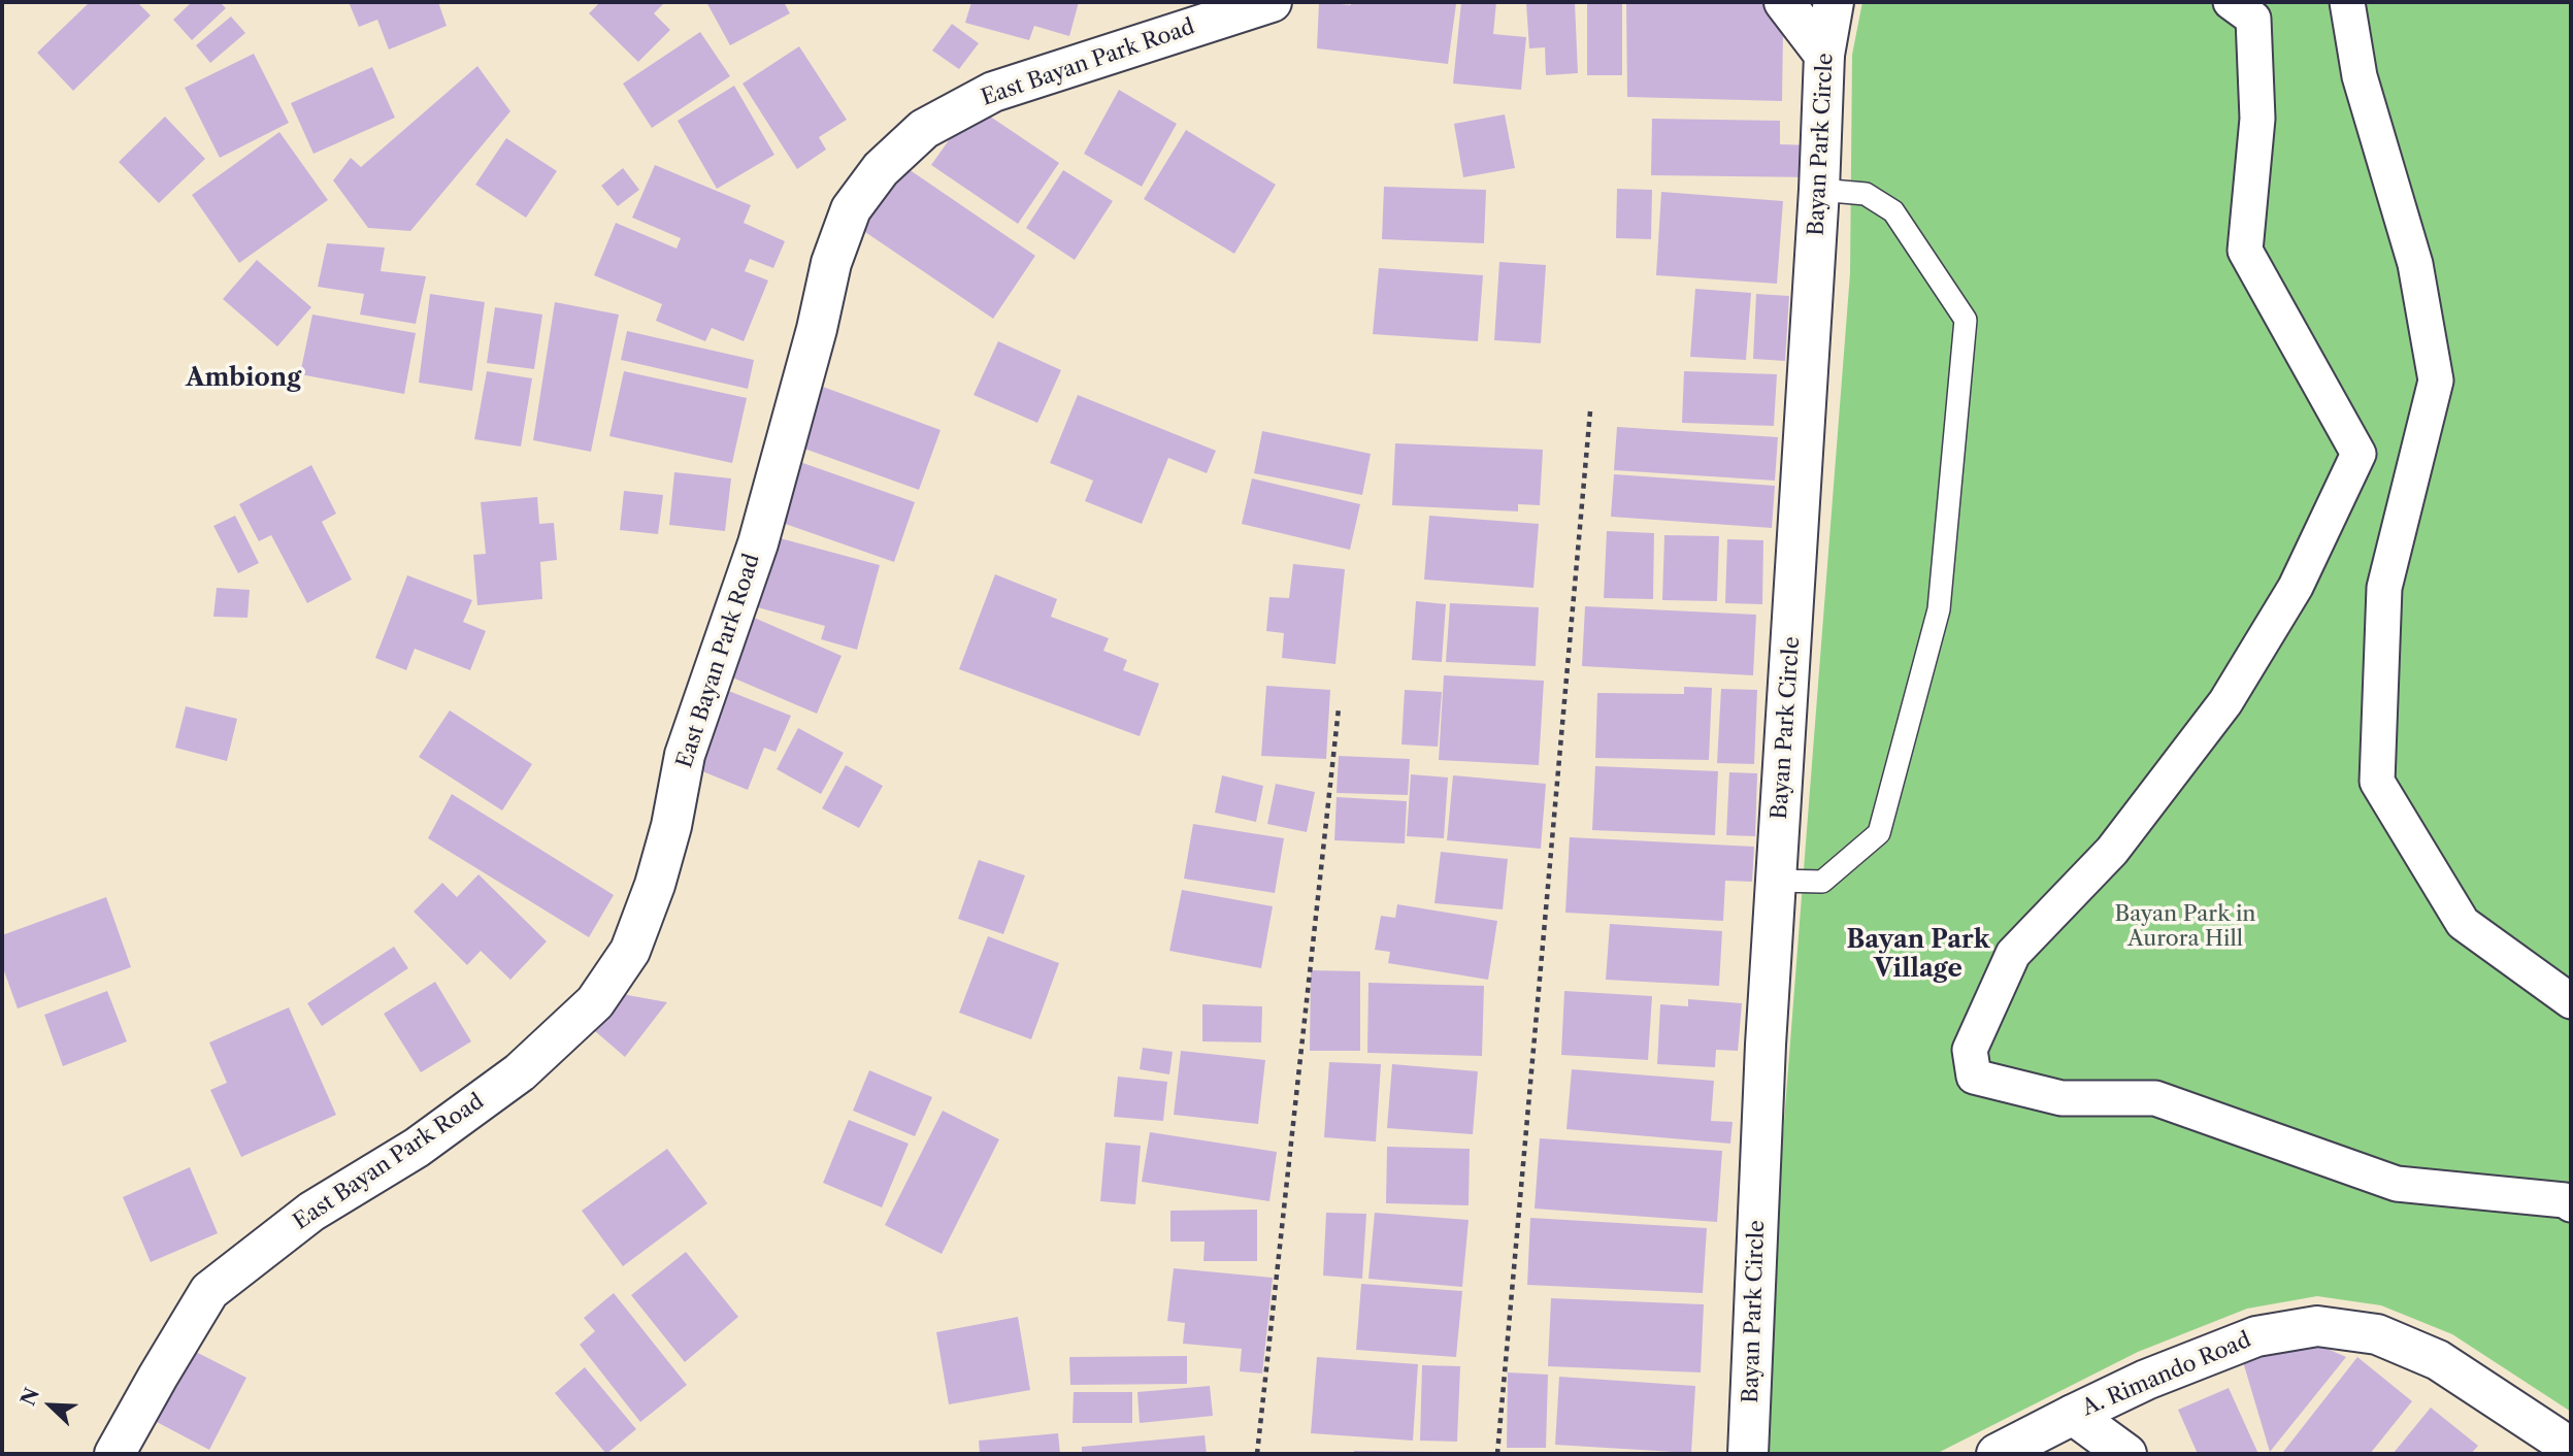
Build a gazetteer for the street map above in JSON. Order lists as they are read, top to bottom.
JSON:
{
  "streets": {
    "main road": ["East Bayan Park Road", "Bayan Park Circle", "A. Rimando Road"]
  },
  "districts": ["Ambiong", "Bayan Park Village"],
  "parks": ["Bayan Park in Aurora Hill"],
  "north": "top left"
}
